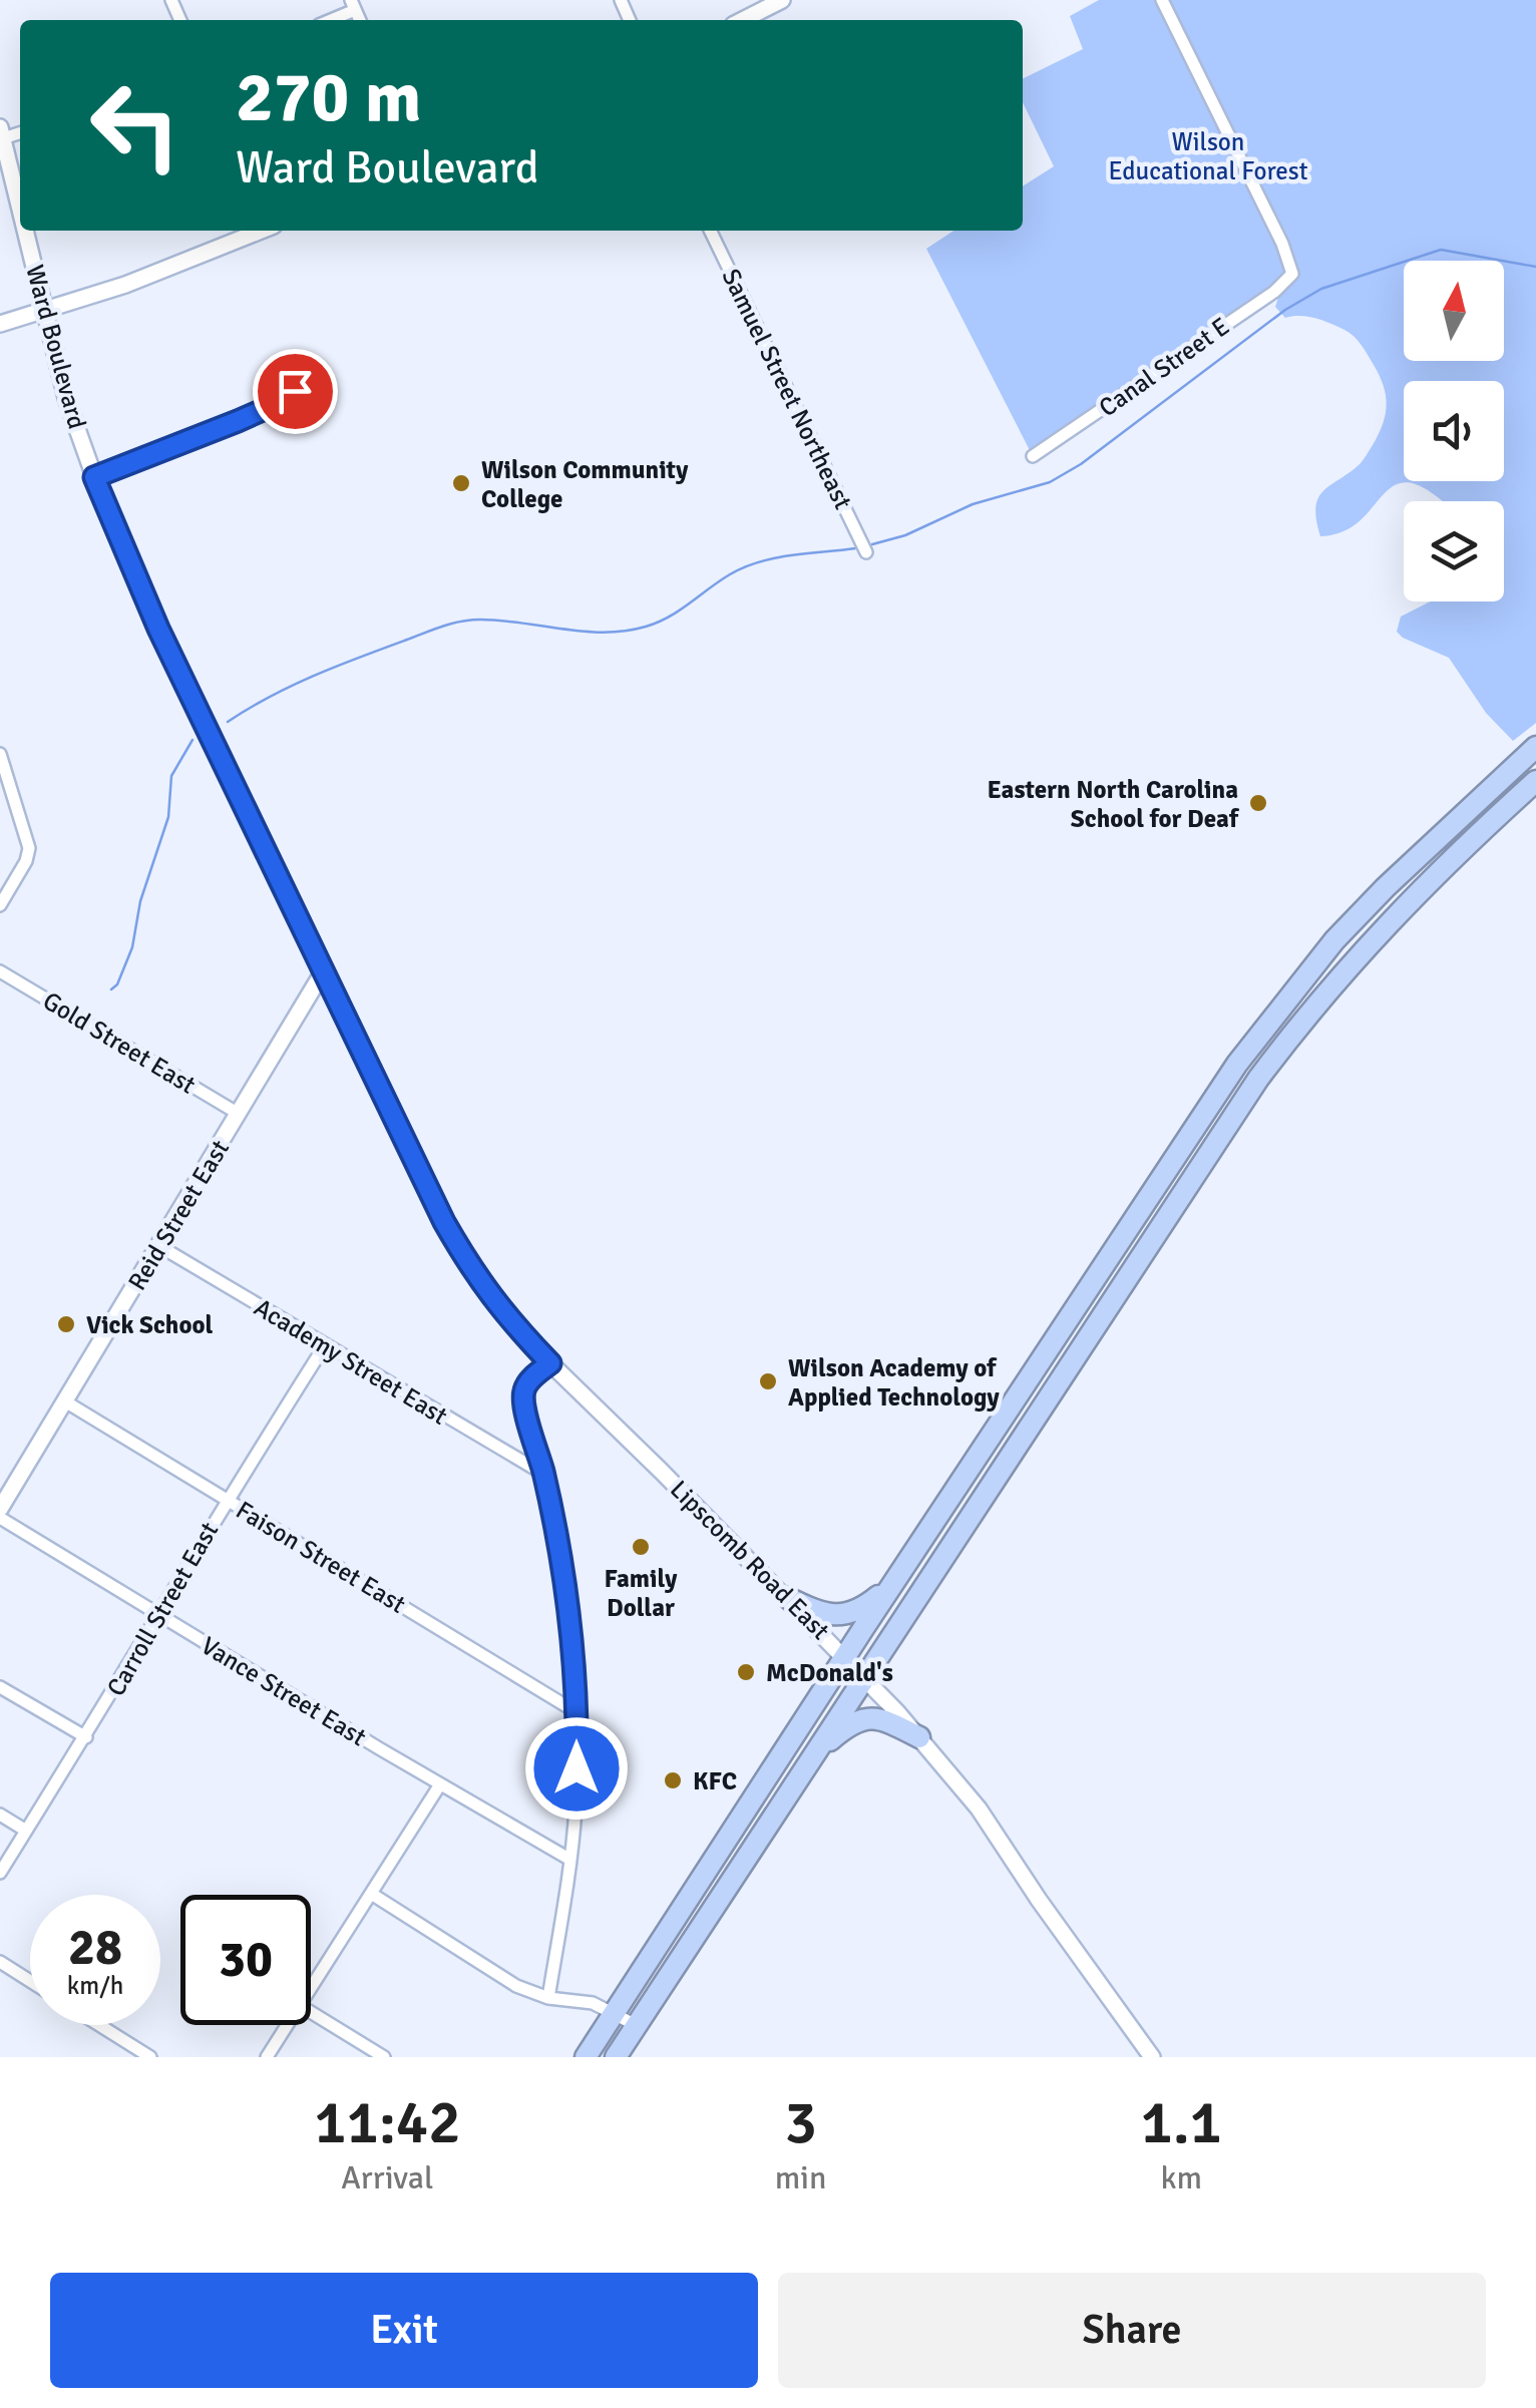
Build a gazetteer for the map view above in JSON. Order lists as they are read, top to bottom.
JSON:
{
  "streets": {
    "main road": ["Ward Boulevard", "Reid Street East", "Lipscomb Road East"],
    "street": [
      "Canal Street E",
      "Samuel Street Northeast",
      "Gold Street East",
      "Academy Street East",
      "Faison Street East",
      "Carroll Street East",
      "Vance Street East"
    ]
  },
  "crossings": [
    ["Ward Boulevard", "Reid Street East"],
    ["Ward Boulevard", "Lipscomb Road East"],
    ["Gold Street East", "Reid Street East"],
    ["Reid Street East", "Academy Street East"],
    ["Reid Street East", "Faison Street East"],
    ["Academy Street East", "Carroll Street East"],
    ["Faison Street East", "Carroll Street East"],
    ["Carroll Street East", "Vance Street East"]
  ],
  "parks": ["Wilson Educational Forest"],
  "places": [
    "Wilson Community College",
    "Eastern North Carolina School for Deaf",
    "Vick School",
    "Wilson Academy of Applied Technology",
    "Family Dollar",
    "McDonald's",
    "KFC"
  ],
  "north": "top",
  "page": {
    "turn": ["270 m", "Ward Boulevard"],
    "speed": "28 km/h",
    "limit": "30",
    "eta": [
      "11:42",
      "Arrival",
      "3",
      "min",
      "1.1",
      "km"
    ],
    "buttons": ["Exit", "Share"]
  }
}
